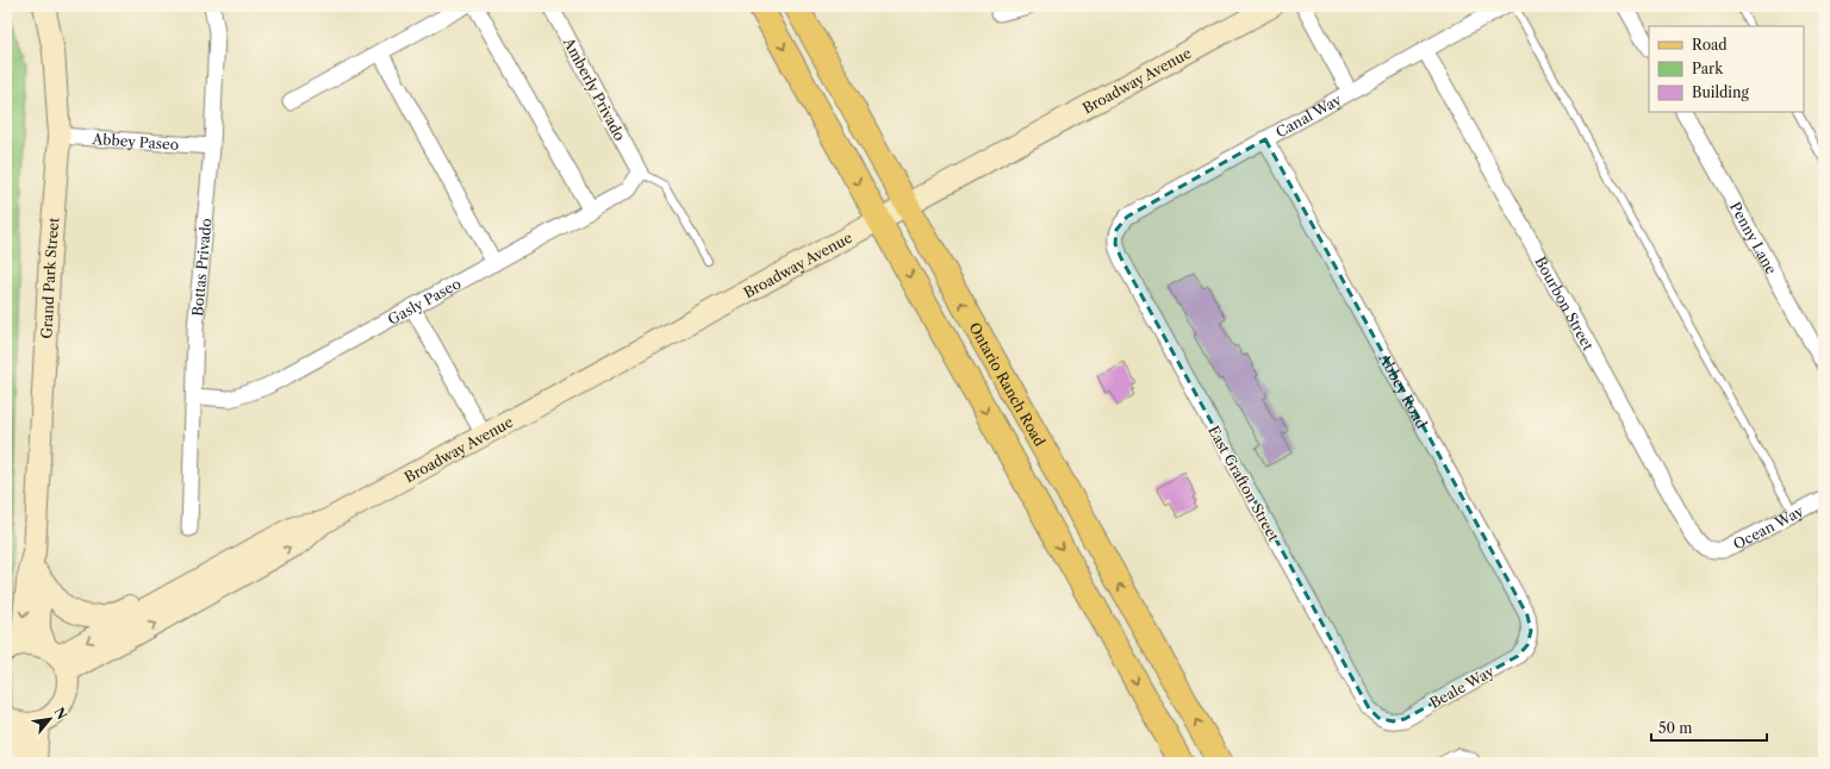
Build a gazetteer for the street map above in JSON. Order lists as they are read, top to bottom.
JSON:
{
  "streets": {
    "main road": ["Ontario Ranch Road"],
    "street": [
      "Broadway Avenue",
      "Amberly Privado",
      "Canal Way",
      "Abbey Paseo",
      "Penny Lane",
      "Bottas Privado",
      "Grand Park Street",
      "Gasly Paseo",
      "Bourbon Street",
      "Abbey Road",
      "East Grafton Street",
      "Ocean Way",
      "Beale Way"
    ]
  },
  "crossings": [
    ["Broadway Avenue", "Grand Park Street"],
    ["Broadway Avenue", "Ontario Ranch Road"],
    ["Amberly Privado", "Gasly Paseo"],
    ["Canal Way", "Bourbon Street"],
    ["Canal Way", "Abbey Road"],
    ["Canal Way", "East Grafton Street"],
    ["Abbey Paseo", "Bottas Privado"],
    ["Abbey Paseo", "Grand Park Street"],
    ["Bottas Privado", "Gasly Paseo"],
    ["Bourbon Street", "Ocean Way"],
    ["Abbey Road", "Beale Way"],
    ["East Grafton Street", "Beale Way"]
  ],
  "legend": ["Road", "Park", "Building"],
  "scale_bar": "50 m",
  "north": "top right"
}
